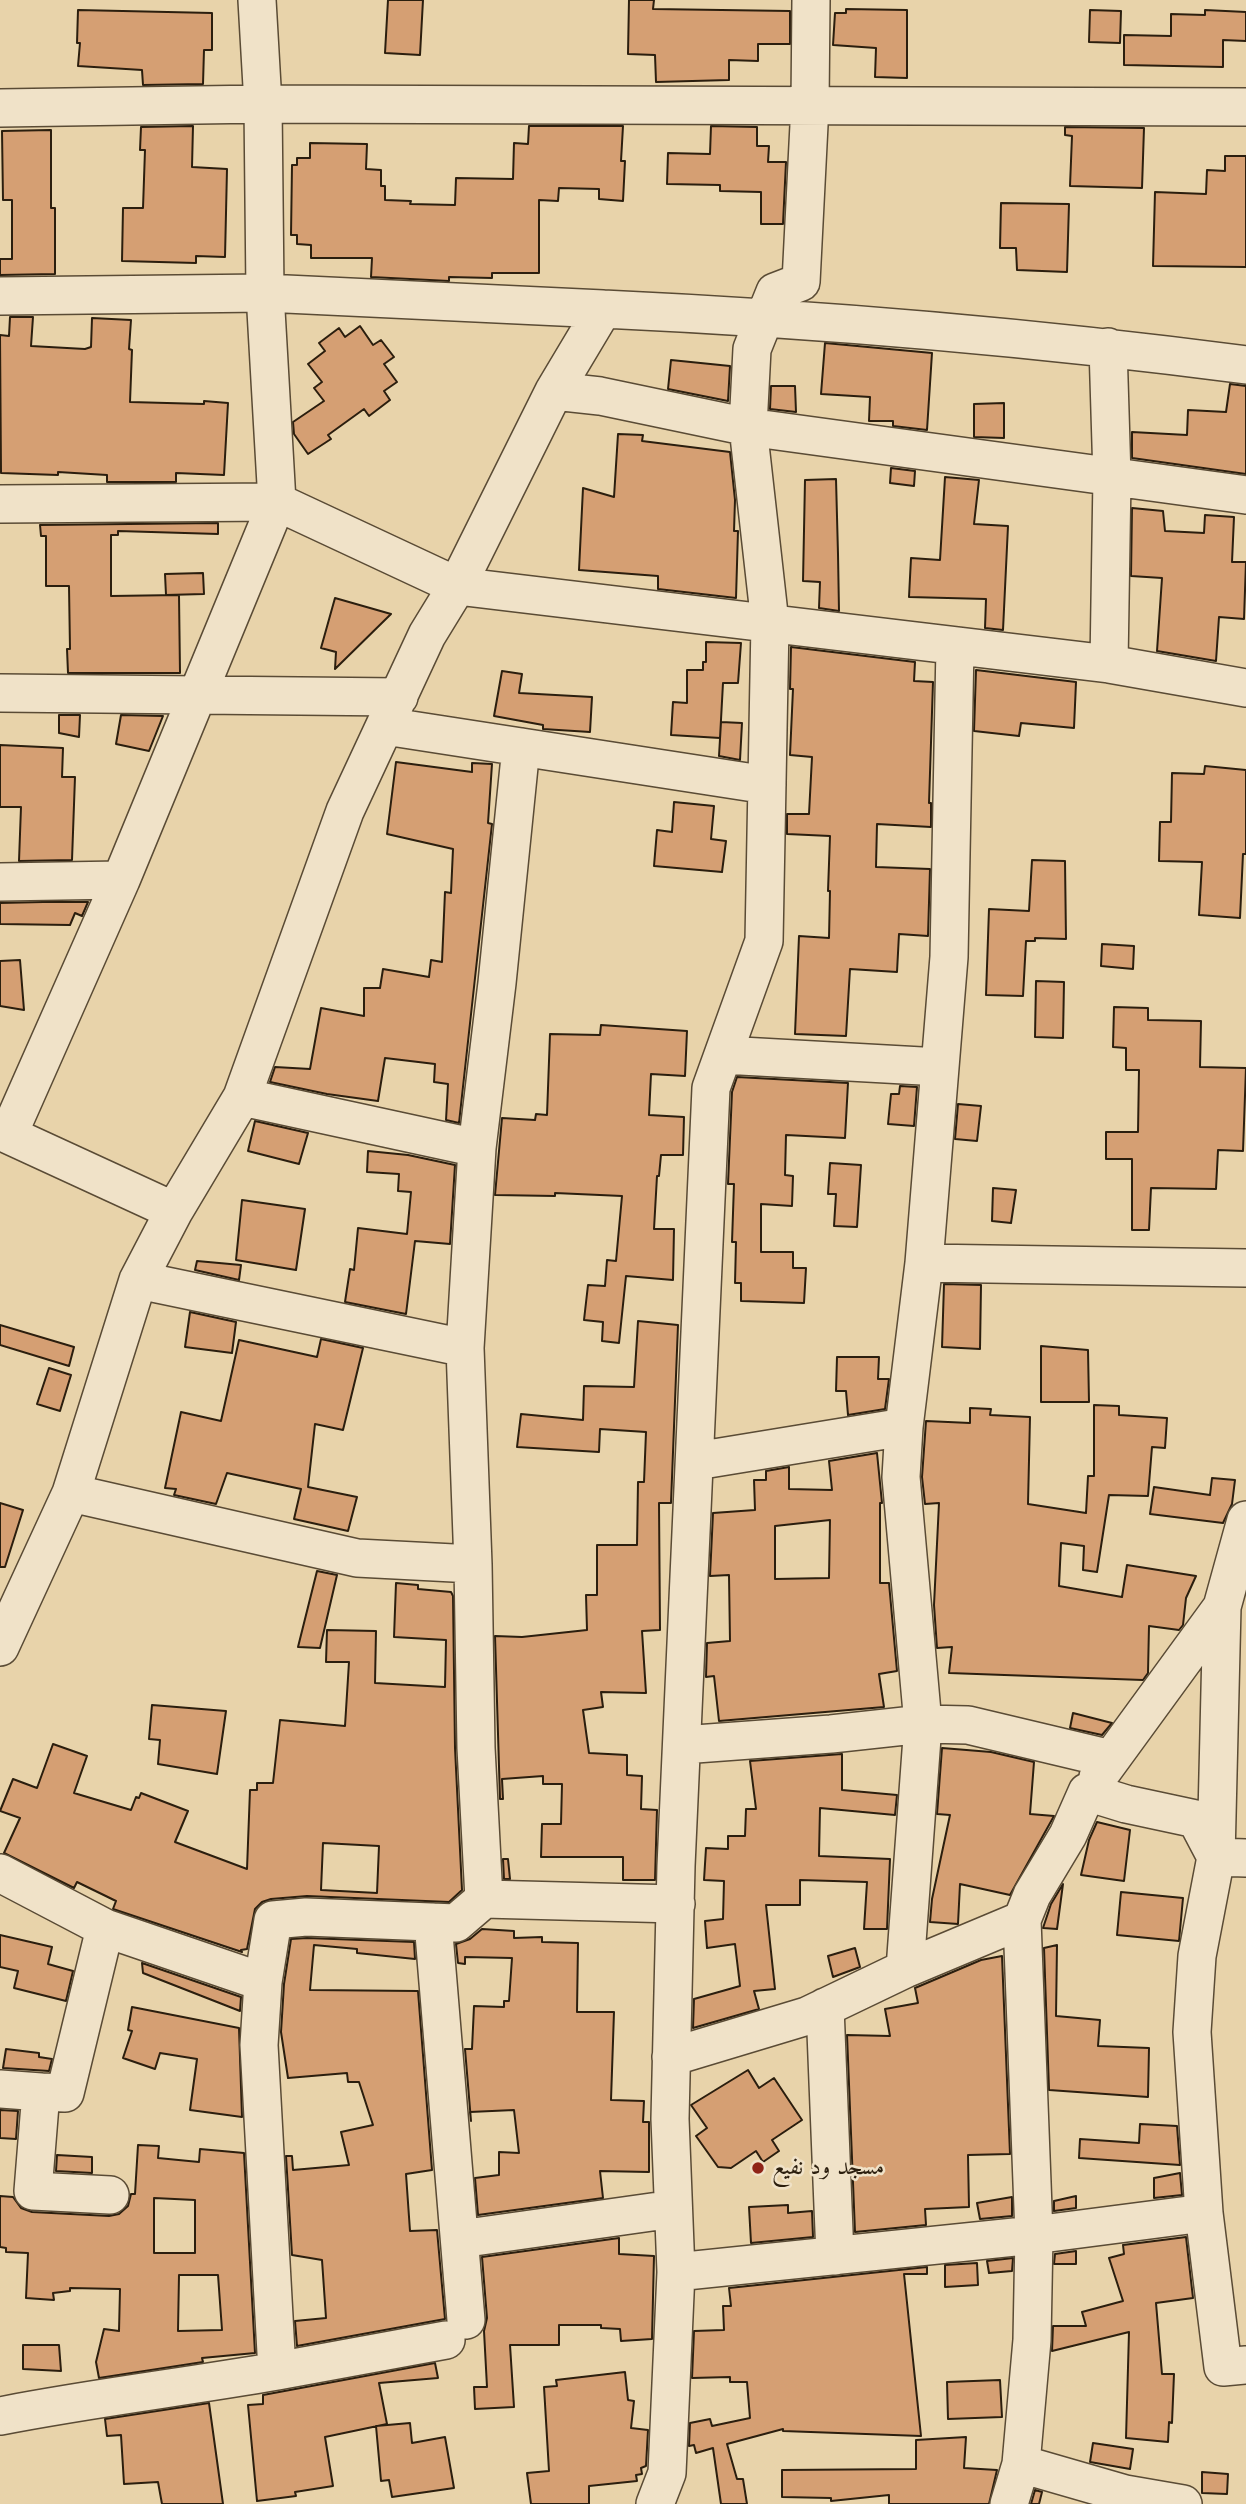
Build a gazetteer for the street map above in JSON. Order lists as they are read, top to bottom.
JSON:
{
  "places": ["مسجد ود نفيع"]
}
